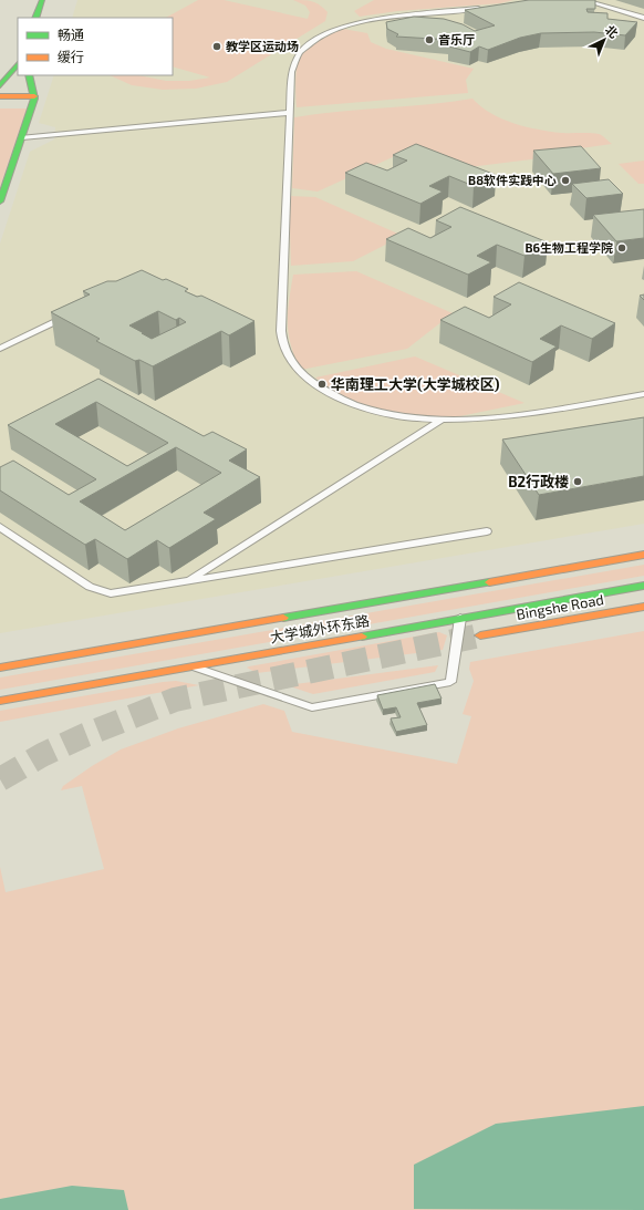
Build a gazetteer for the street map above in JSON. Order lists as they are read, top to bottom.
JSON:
{
  "streets": {
    "main road": ["Bingshe Road", "大学城外环东路"]
  },
  "places": [
    "音乐厅",
    "教学区运动场",
    "B8软件实践中心",
    "B6生物工程学院",
    "华南理工大学(大学城校区)",
    "B2行政楼"
  ],
  "legend": ["畅通", "缓行"],
  "north": "top right"
}
